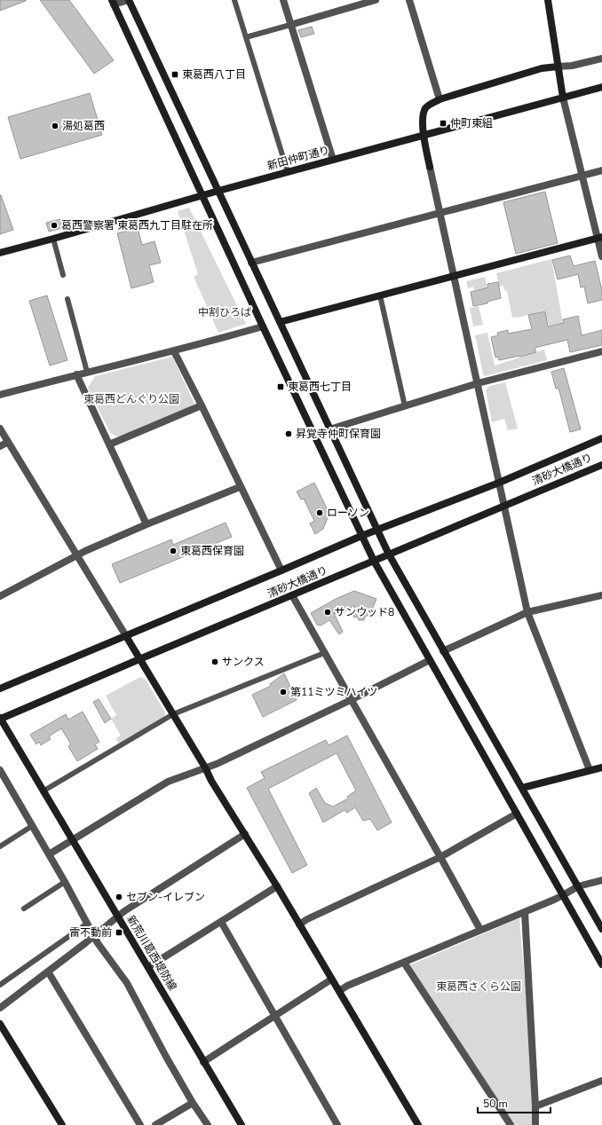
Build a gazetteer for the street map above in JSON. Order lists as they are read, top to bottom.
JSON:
{
  "streets": {
    "street": ["新田仲町通り", "清砂大橋通り", "新荒川葛西堤防線"]
  },
  "crossings": [
    ["清砂大橋通り", "新荒川葛西堤防線"]
  ],
  "parks": ["中割ひろば", "東葛西どんぐり公園", "東葛西さくら公園"],
  "places": {
    "transit": [
      "東葛西八丁目",
      "仲町東組",
      "東葛西七丁目",
      "雷不動前"
    ],
    "other": [
      "湯処葛西",
      "葛西警察署 東葛西九丁目駐在所",
      "昇覚寺仲町保育園",
      "ローソン",
      "東葛西保育園",
      "サンウッド8",
      "サンクス",
      "第11ミツミハイツ",
      "セブン-イレブン"
    ]
  },
  "scale_bar": "50 m"
}
